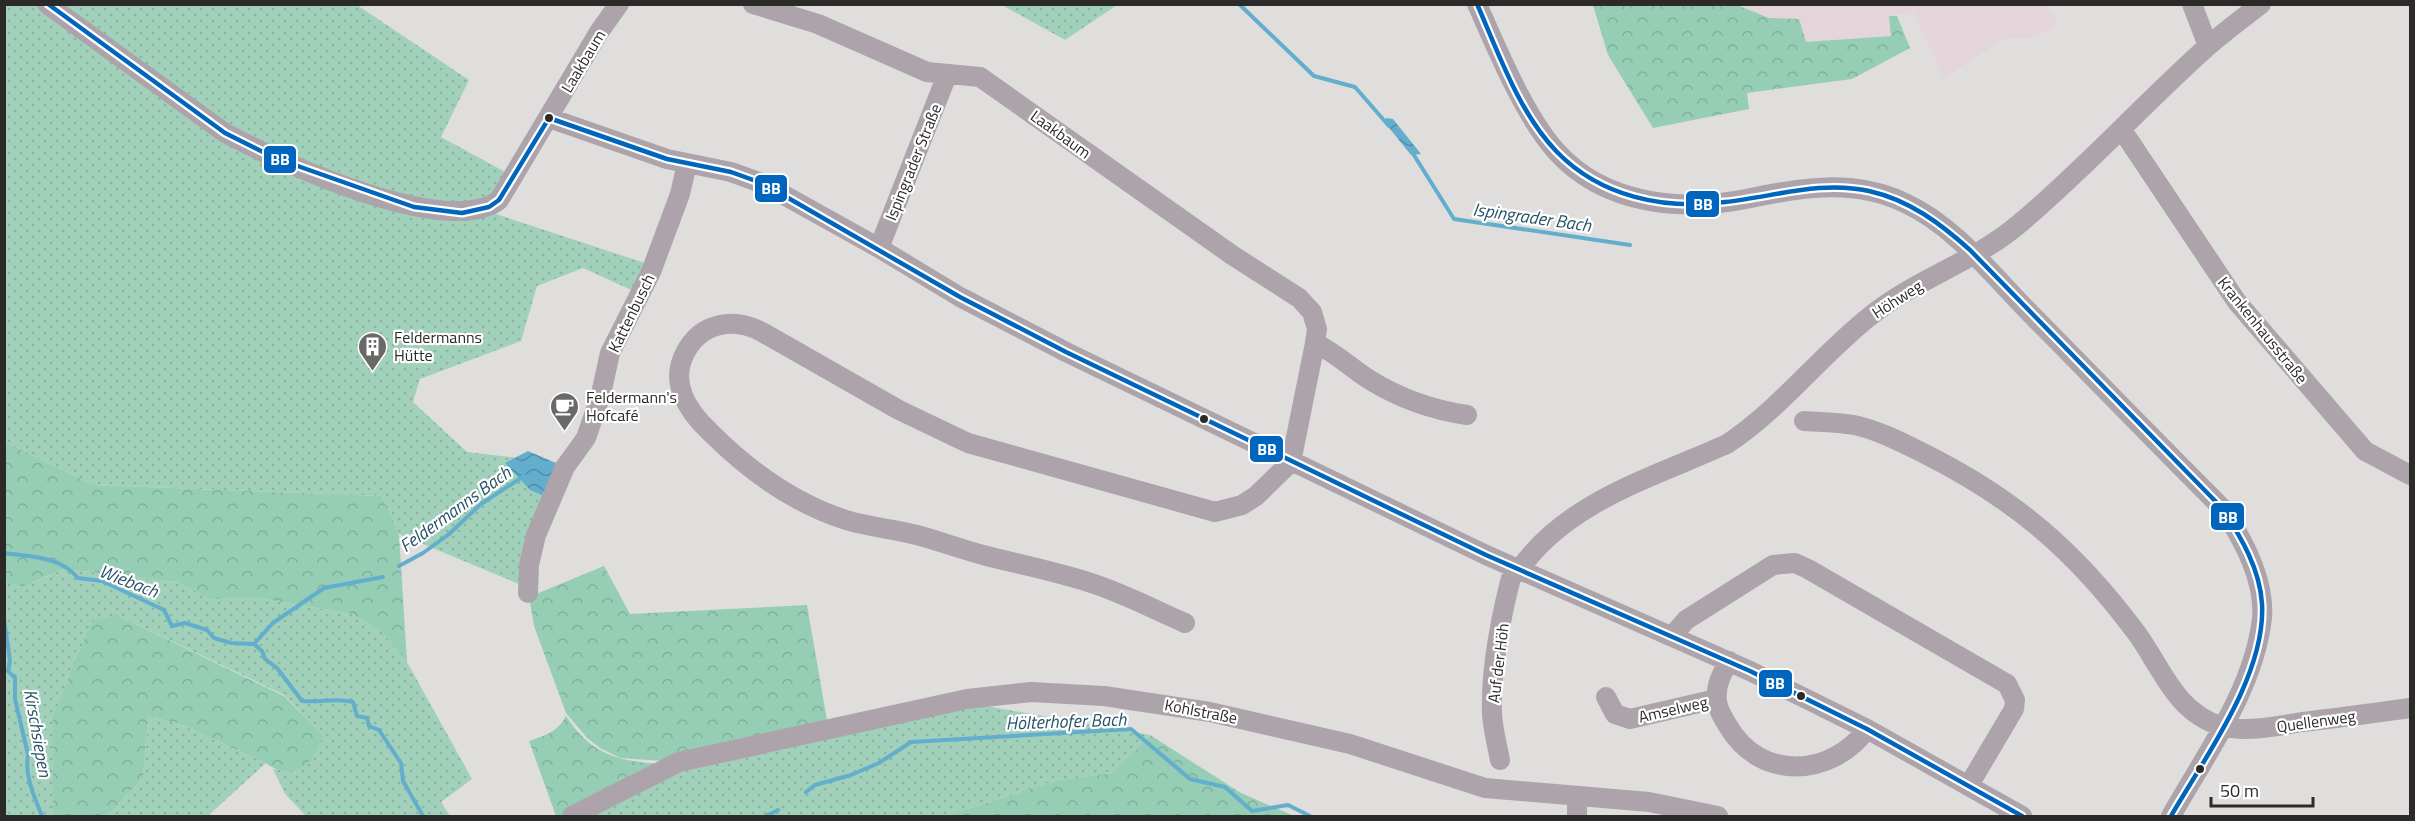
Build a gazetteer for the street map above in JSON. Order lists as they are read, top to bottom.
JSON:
{
  "streets": {
    "street": [
      "Laakbaum",
      "Ispingrader Straße",
      "Höhweg",
      "Kattenbusch",
      "Krankenhausstraße",
      "Auf der Höh",
      "Amselweg",
      "Kohlstraße",
      "Quellenweg"
    ]
  },
  "crossings": [
    ["Laakbaum", "Ispingrader Straße"],
    ["Höhweg", "Krankenhausstraße"],
    ["Höhweg", "Auf der Höh"]
  ],
  "water": [
    "Ispingrader Bach",
    "Feldermanns Bach",
    "Wiebach",
    "Hölterhofer Bach",
    "Kirschsiepen"
  ],
  "places": {
    "building": ["Feldermanns Hütte"],
    "cafe": ["Feldermann's Hofcafé"]
  },
  "lines": ["transit line BB"],
  "scale_bar": "50 m"
}
